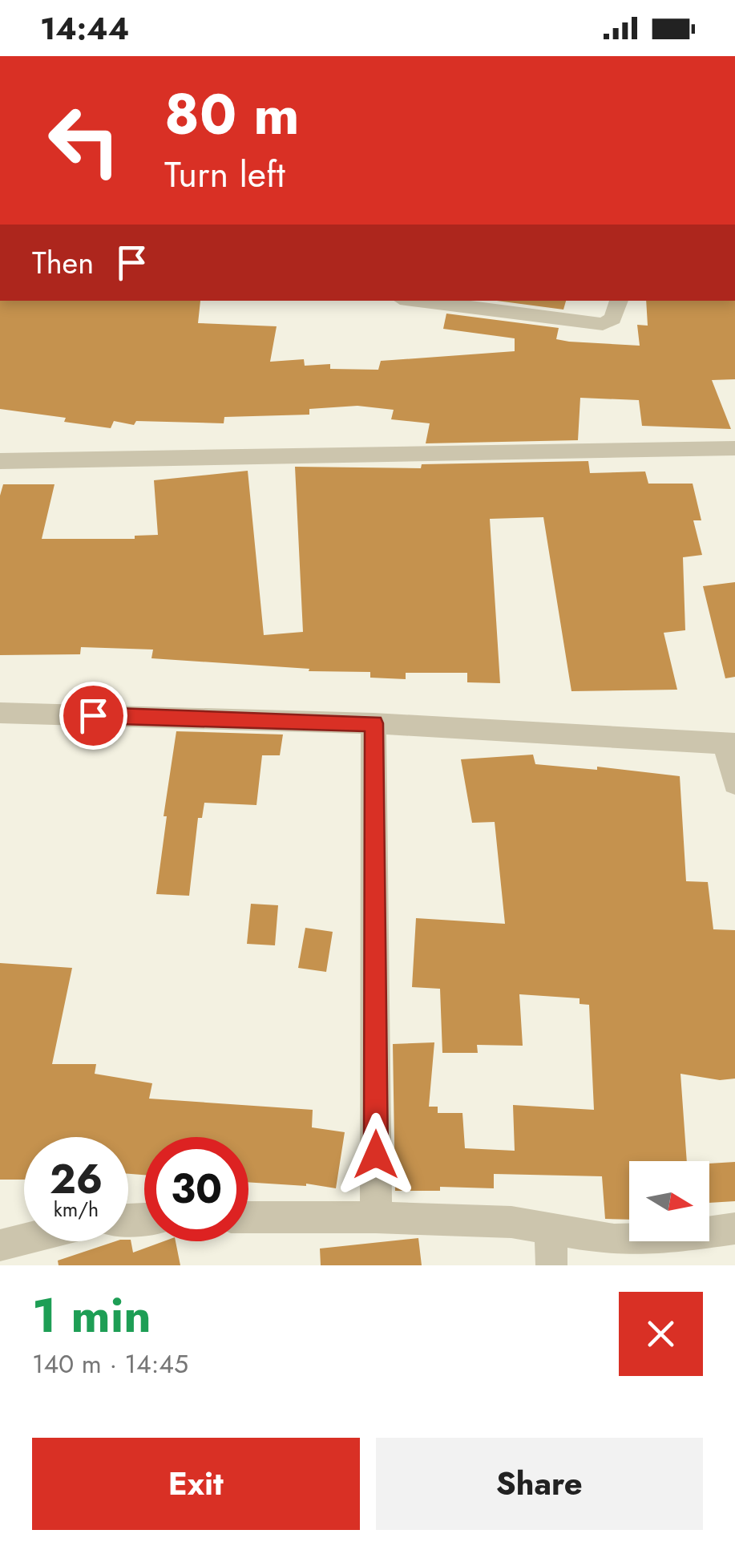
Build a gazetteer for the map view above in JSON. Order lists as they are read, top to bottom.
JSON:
{
  "north": "right",
  "page": {
    "status": "14:44",
    "turn": ["80 m", "Turn left"],
    "then": "Then",
    "speed": "26 km/h",
    "limit": "30",
    "heading": ["1 min", "140 m · 14:45"],
    "buttons": ["Exit", "Share"]
  }
}
